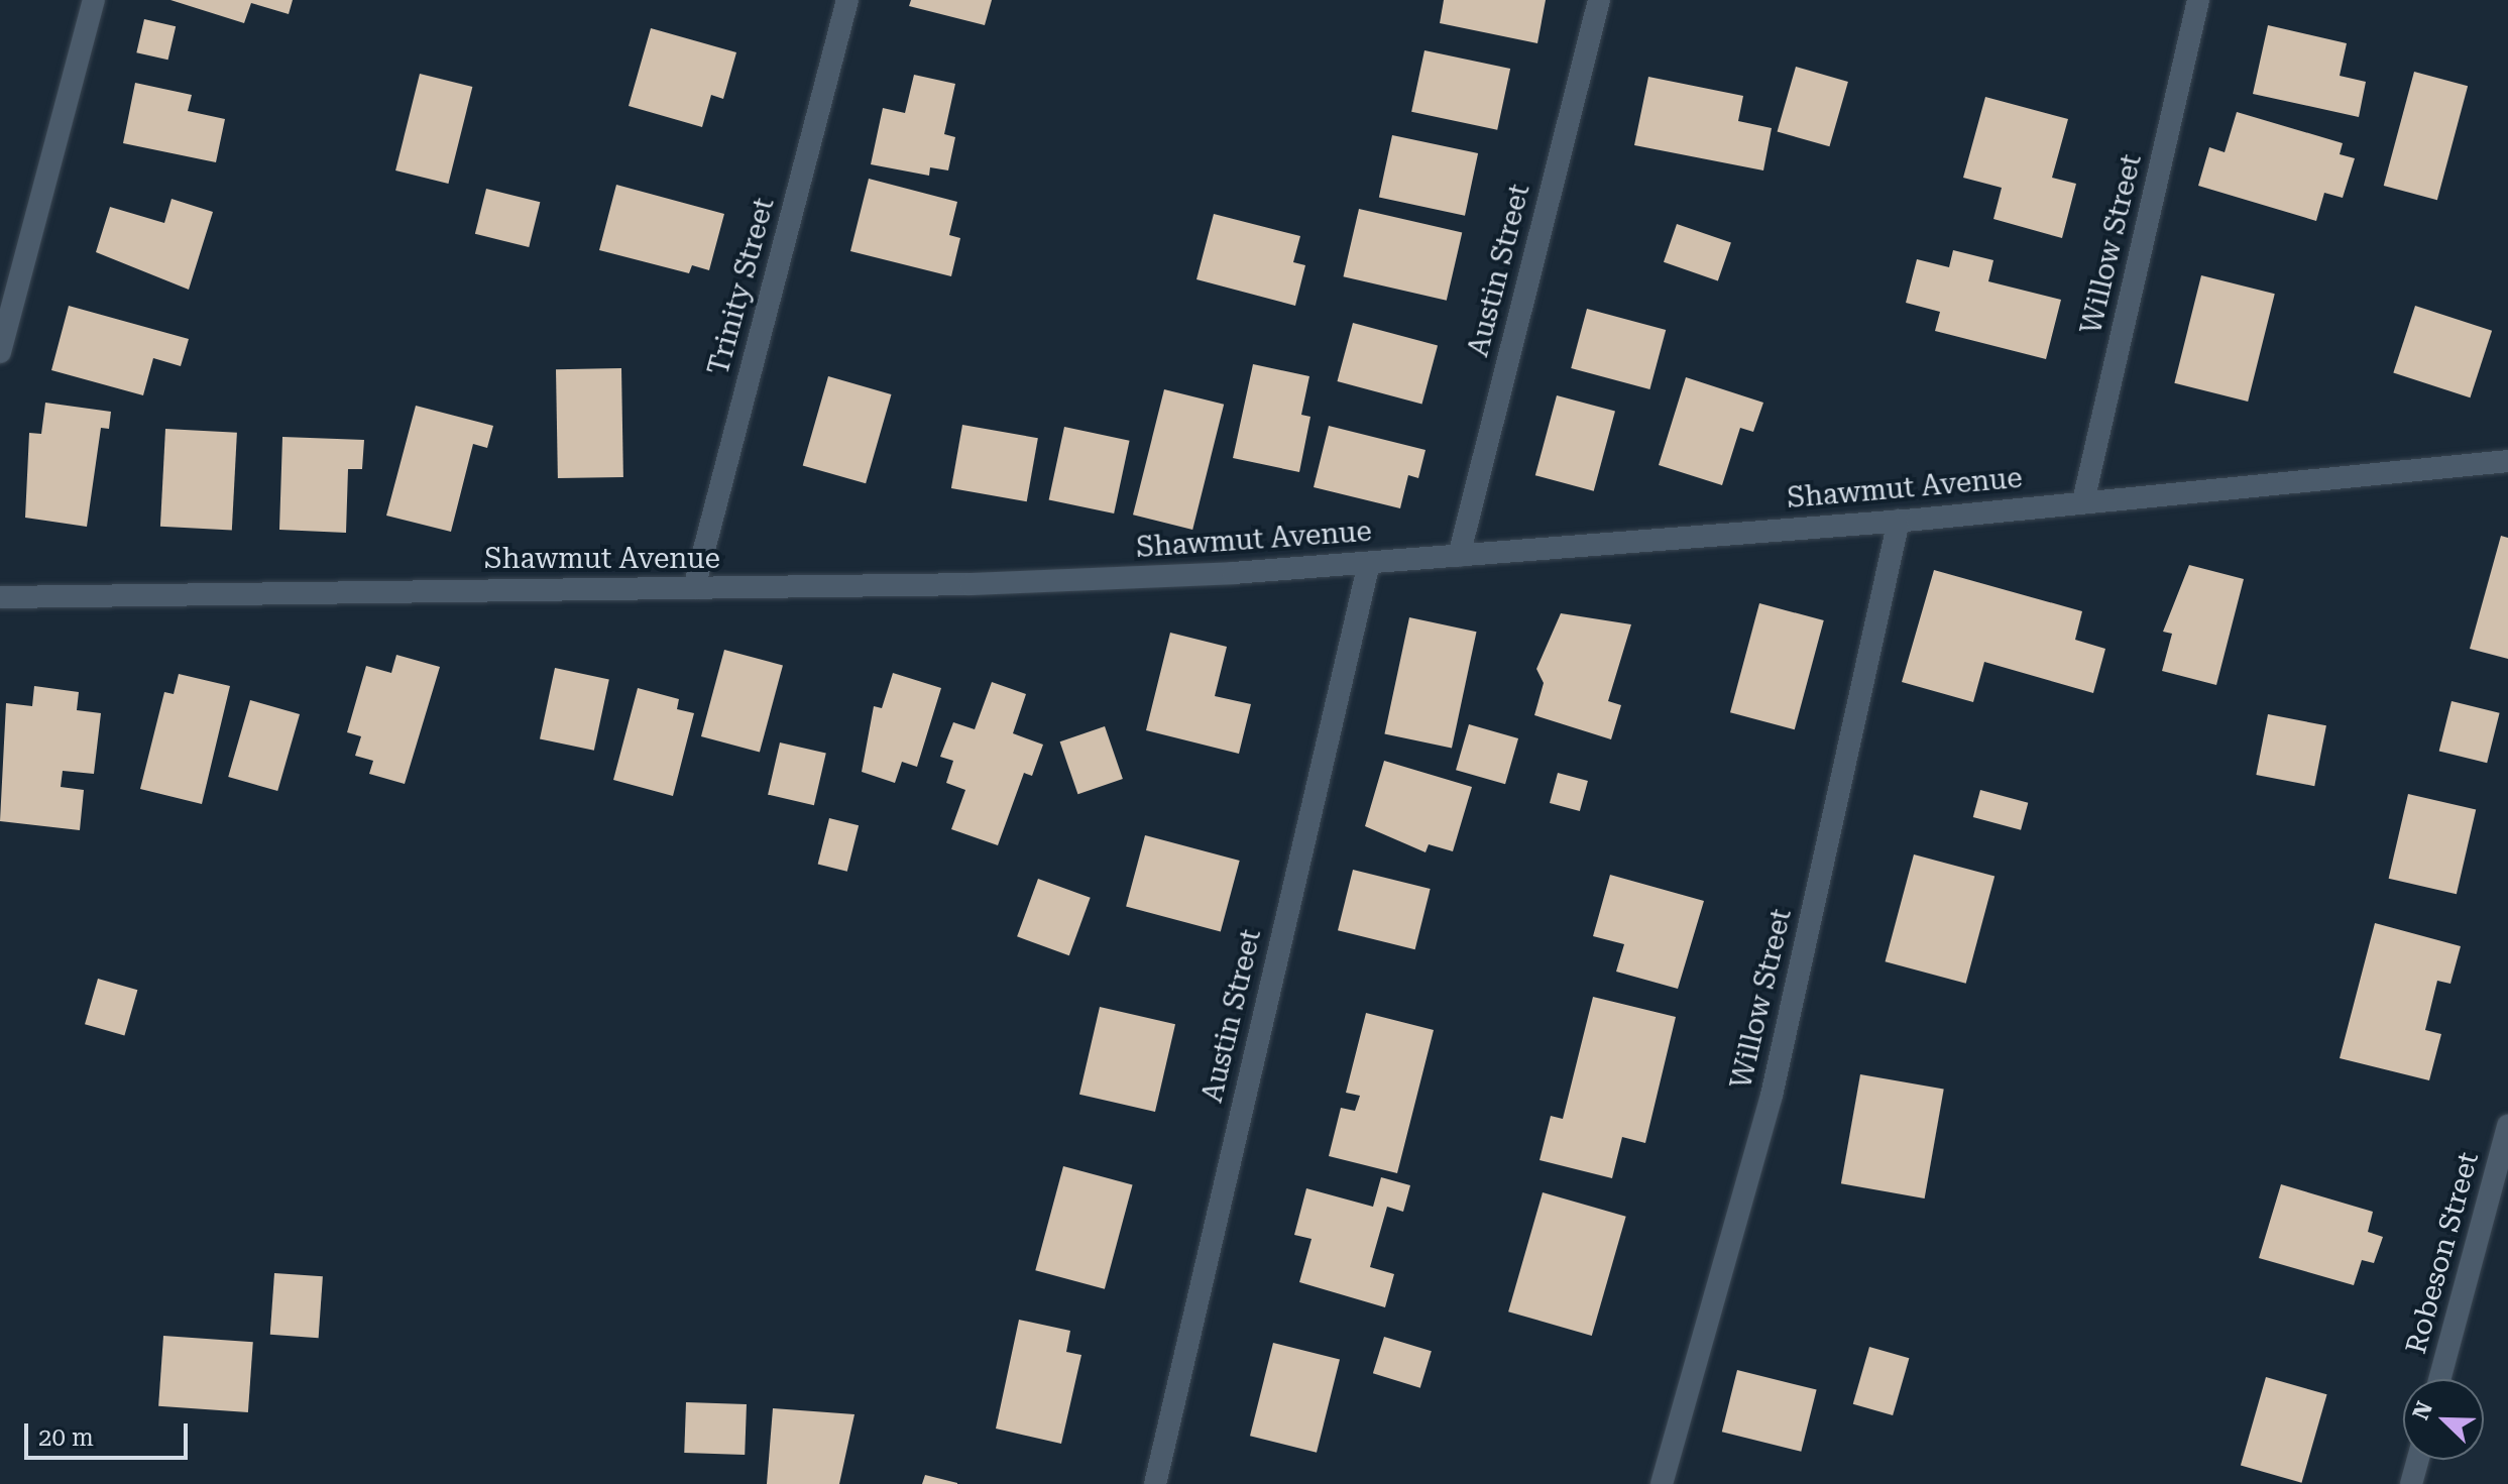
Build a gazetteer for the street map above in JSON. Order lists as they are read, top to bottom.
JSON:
{
  "streets": {
    "street": [
      "Willow Street",
      "Austin Street",
      "Trinity Street",
      "Shawmut Avenue",
      "Robeson Street"
    ]
  },
  "crossings": [
    ["Willow Street", "Shawmut Avenue"],
    ["Austin Street", "Shawmut Avenue"],
    ["Trinity Street", "Shawmut Avenue"]
  ],
  "scale_bar": "20 m",
  "north": "top left"
}
